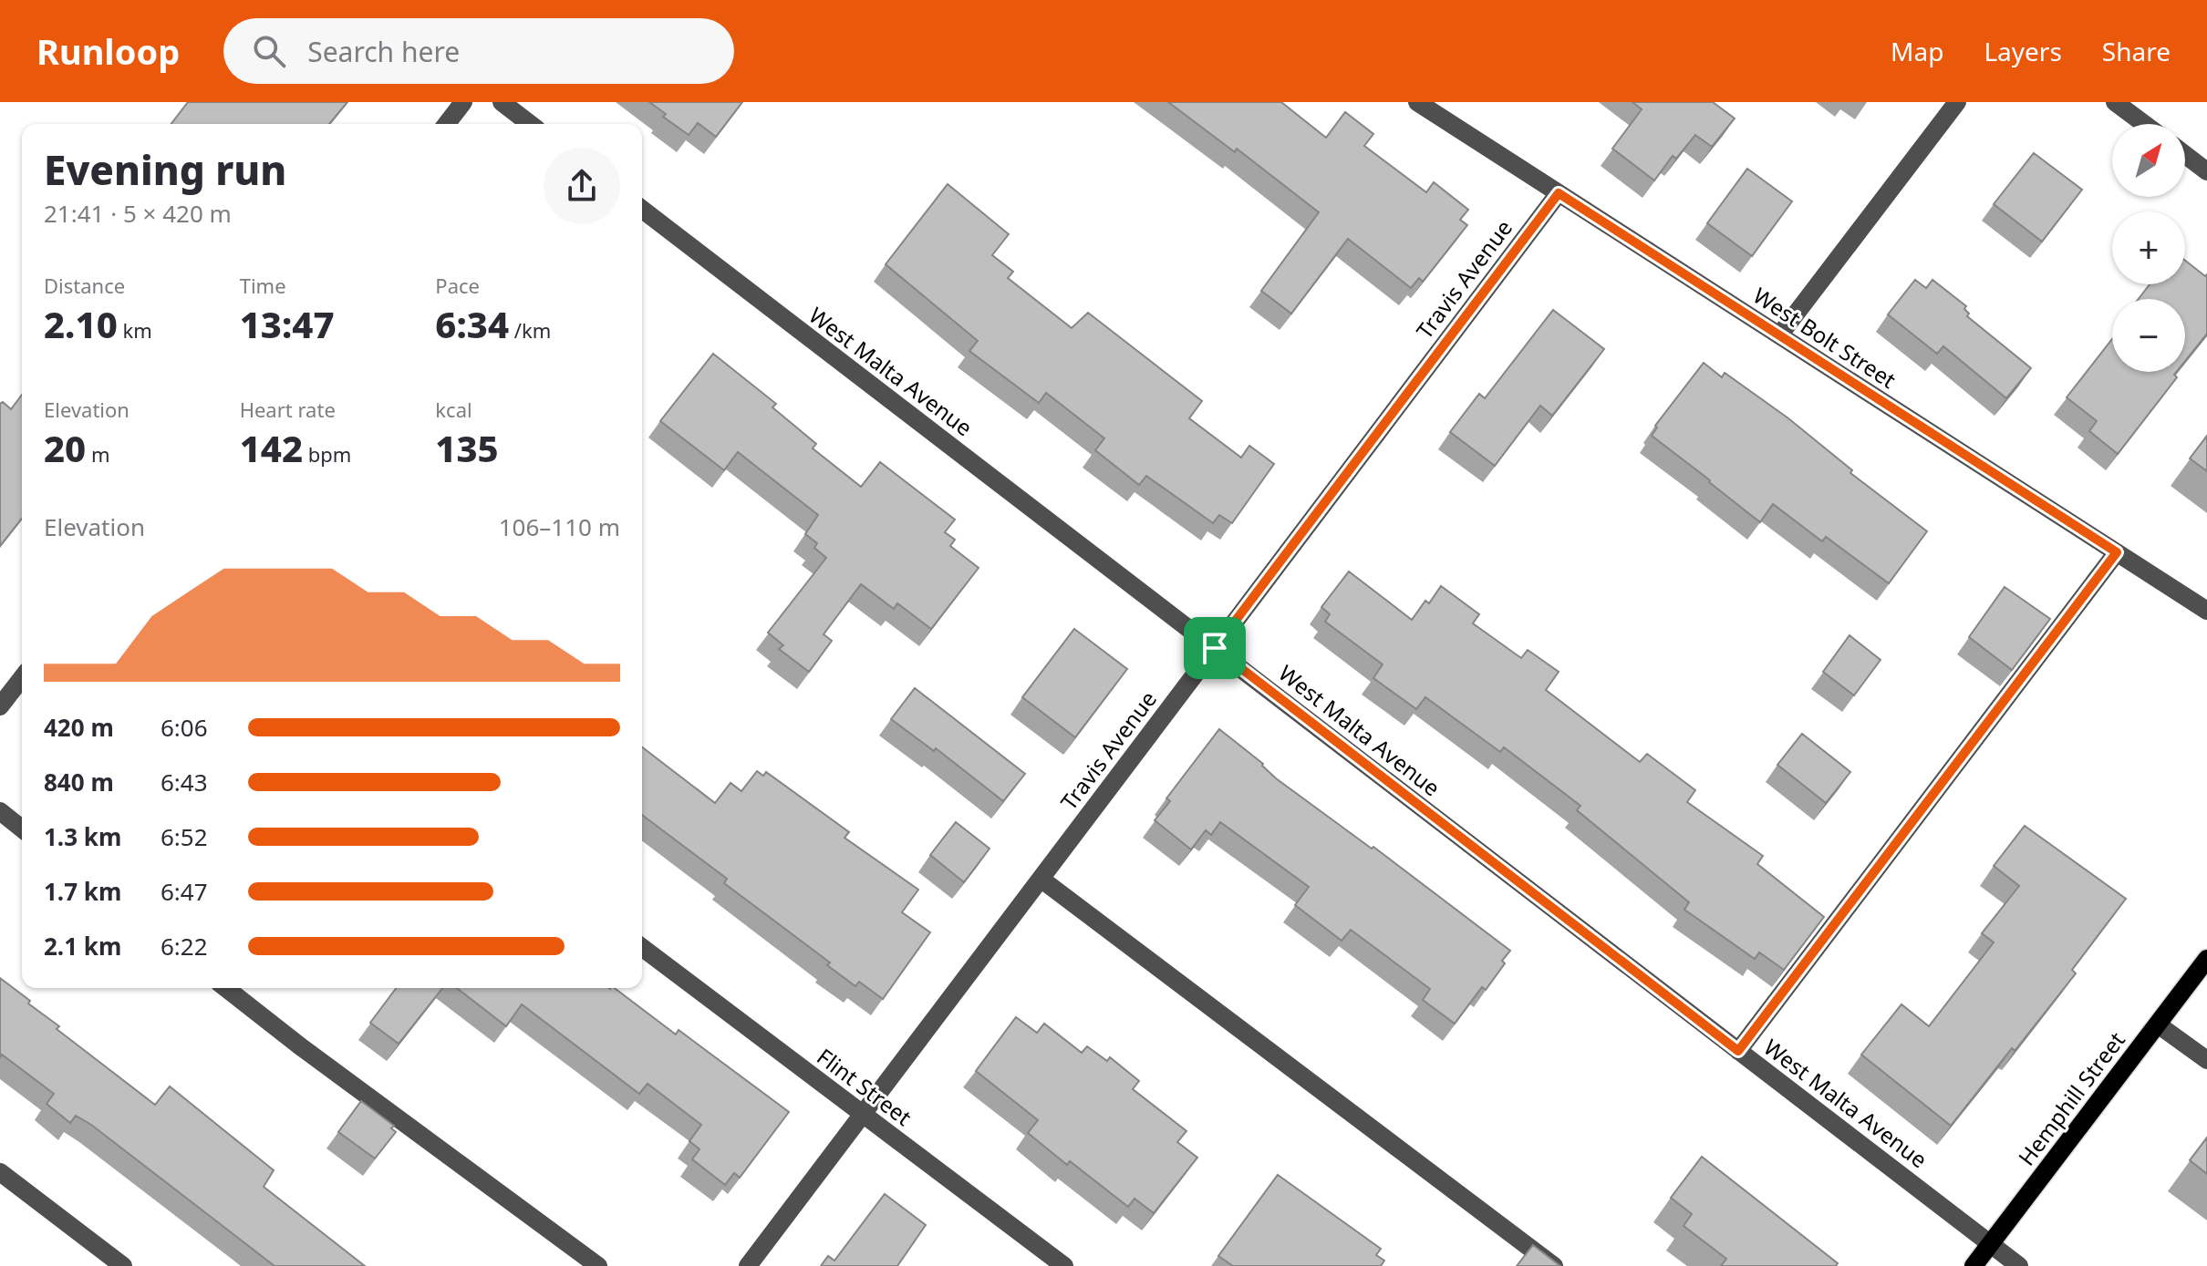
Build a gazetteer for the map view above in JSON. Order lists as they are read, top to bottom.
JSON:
{
  "streets": {
    "main road": ["Hemphill Street"],
    "street": [
      "Travis Avenue",
      "West Bolt Street",
      "West Malta Avenue",
      "Flint Street"
    ]
  },
  "crossings": [
    ["Travis Avenue", "West Bolt Street"],
    ["Travis Avenue", "West Malta Avenue"],
    ["Travis Avenue", "Flint Street"],
    ["West Malta Avenue", "Hemphill Street"]
  ],
  "north": "top right",
  "page": {
    "header": "Runloop",
    "search": "Search here",
    "nav": ["Map", "Layers", "Share"],
    "map_buttons": ["+", "−"],
    "heading": ["Evening run", "21:41 · 5 × 420 m"],
    "stats": [
      ["Distance", "2.10 km"],
      ["Time", "13:47"],
      ["Pace", "6:34 /km"],
      ["Elevation", "20 m"],
      ["Heart rate", "142 bpm"],
      ["kcal", "135"]
    ],
    "chart": ["Elevation", "106–110 m"],
    "list": [
      {
        "name": "420 m",
        "note": "6:06"
      },
      {
        "name": "840 m",
        "note": "6:43"
      },
      {
        "name": "1.3 km",
        "note": "6:52"
      },
      {
        "name": "1.7 km",
        "note": "6:47"
      },
      {
        "name": "2.1 km",
        "note": "6:22"
      }
    ]
  }
}
